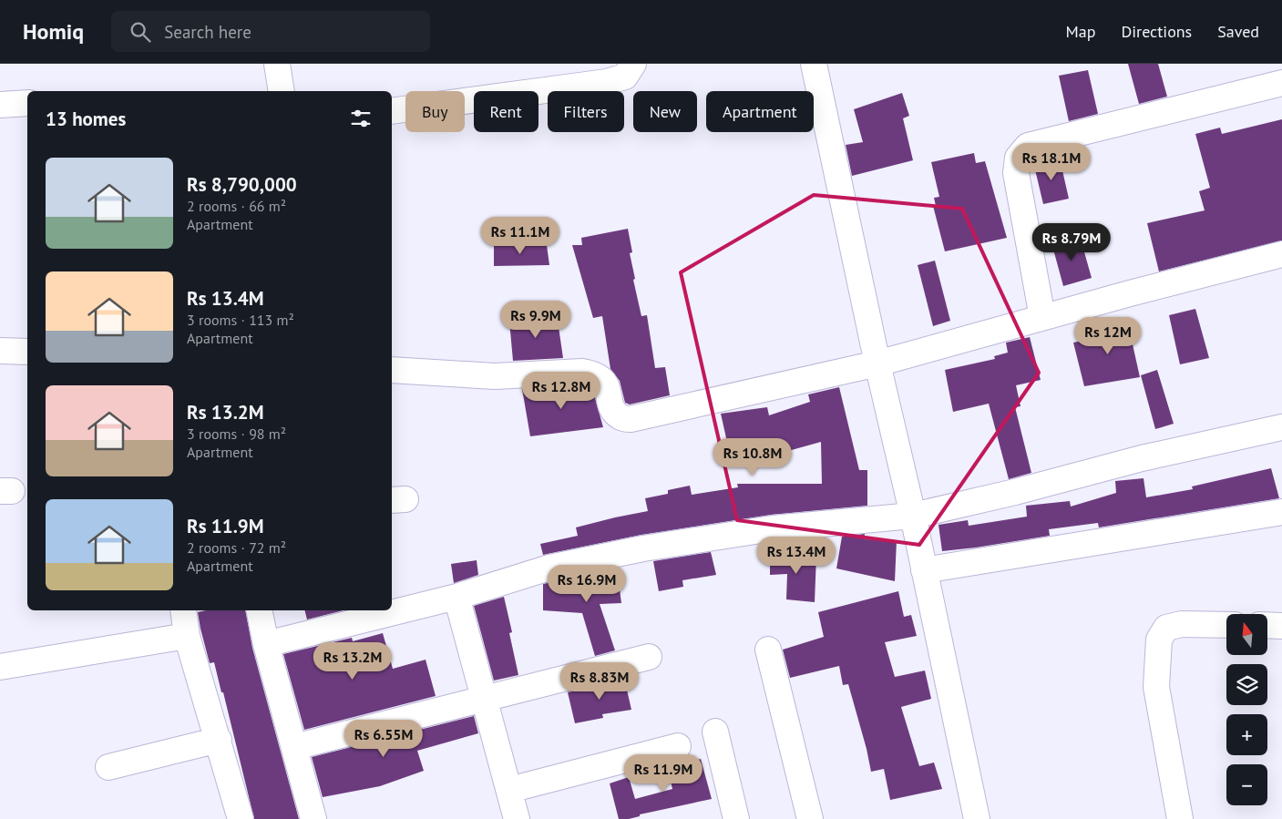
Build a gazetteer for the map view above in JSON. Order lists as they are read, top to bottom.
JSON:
{
  "north": "top",
  "page": {
    "header": "Homiq",
    "search": "Search here",
    "nav": ["Map", "Directions", "Saved"],
    "chip": [
      "Buy",
      "Rent",
      "Filters",
      "New",
      "Apartment"
    ],
    "heading": "13 homes",
    "price": [
      "Rs 18.1M",
      "Rs 11.1M",
      "Rs 8.79M",
      "Rs 9.9M",
      "Rs 12M",
      "Rs 12.8M",
      "Rs 10.8M",
      "Rs 13.4M",
      "Rs 16.9M",
      "Rs 13.2M",
      "Rs 8.83M",
      "Rs 6.55M",
      "Rs 11.9M"
    ],
    "list": [
      {
        "name": "Rs 8,790,000",
        "note": "2 rooms · 66 m² · Apartment"
      },
      {
        "name": "Rs 13.4M",
        "note": "3 rooms · 113 m² · Apartment"
      },
      {
        "name": "Rs 13.2M",
        "note": "3 rooms · 98 m² · Apartment"
      },
      {
        "name": "Rs 11.9M",
        "note": "2 rooms · 72 m² · Apartment"
      }
    ],
    "map_buttons": ["+", "−"]
  }
}
